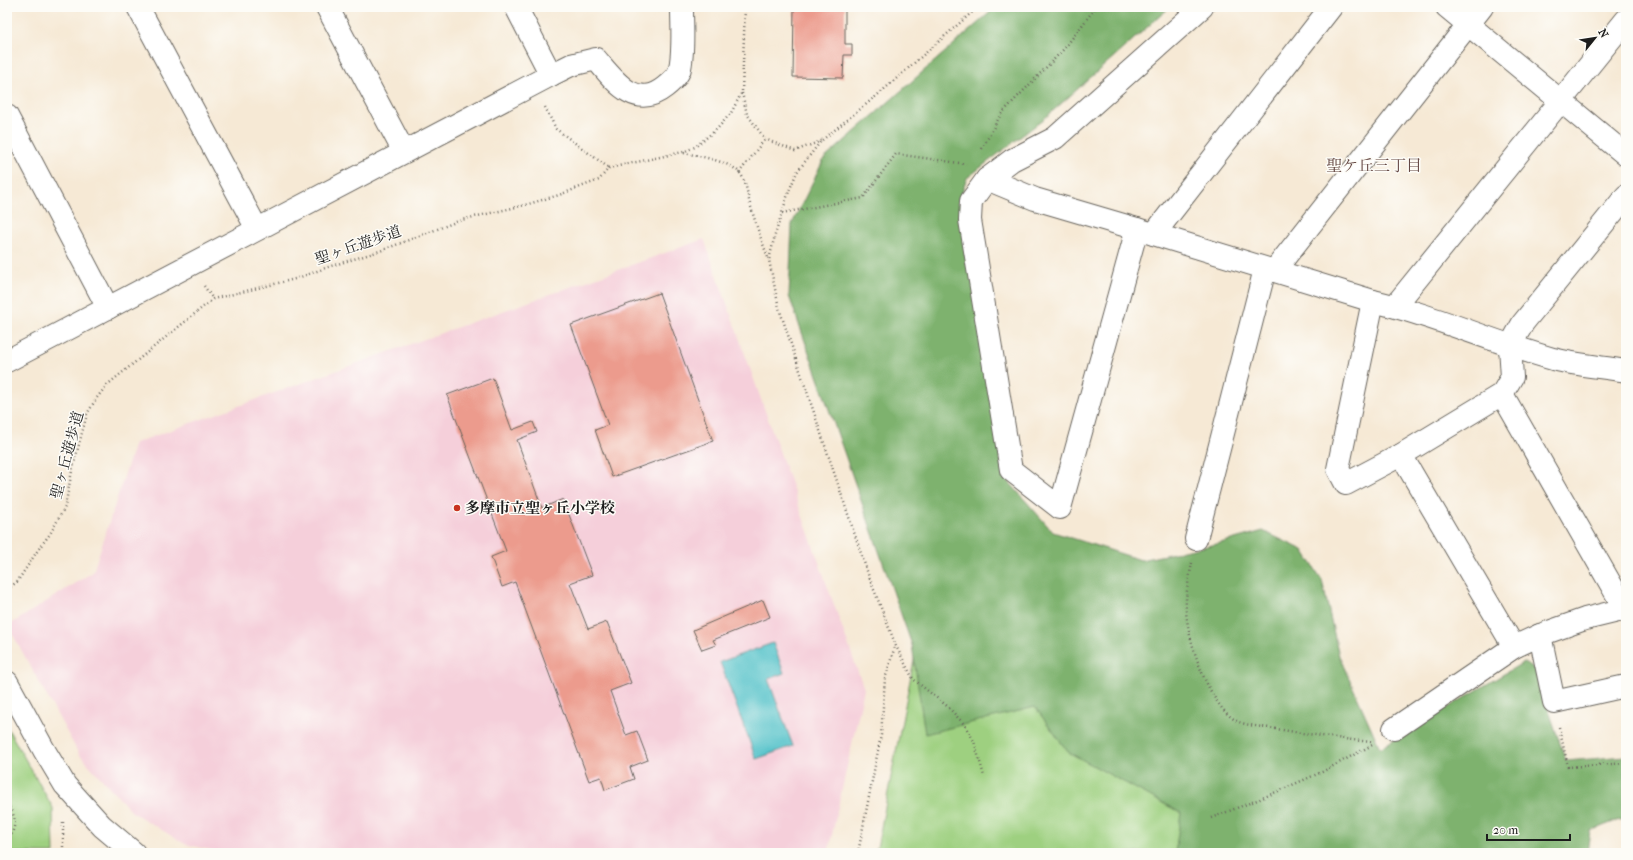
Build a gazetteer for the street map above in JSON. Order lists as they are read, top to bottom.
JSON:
{
  "streets": {
    "path": ["聖ヶ丘遊歩道"]
  },
  "districts": ["聖ケ丘三丁目"],
  "places": ["多摩市立聖ヶ丘小学校"],
  "scale_bar": "20 m",
  "north": "top right"
}
